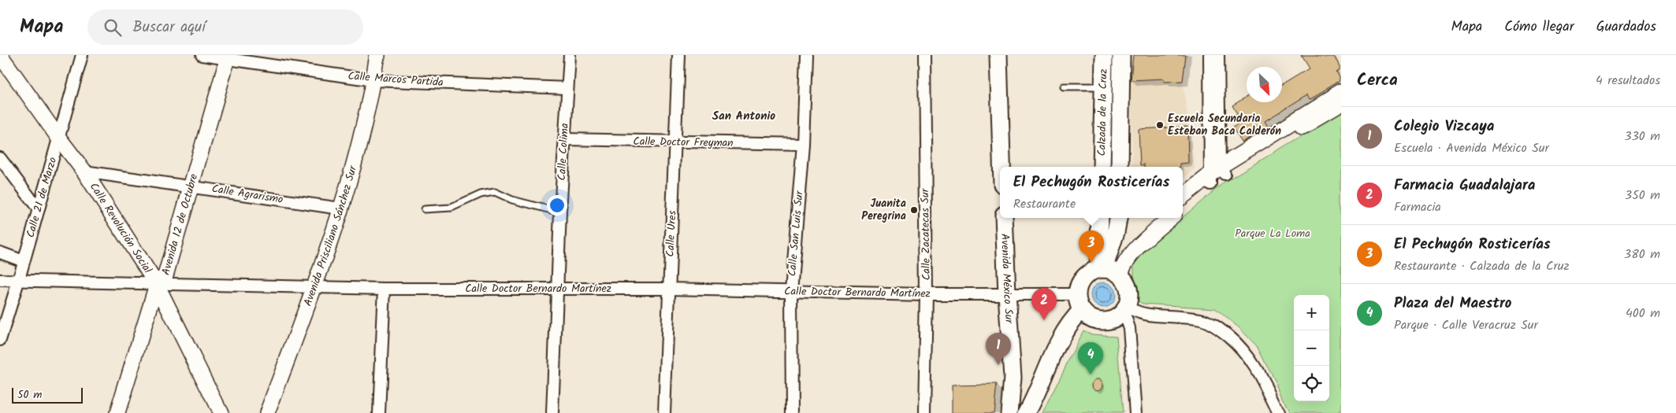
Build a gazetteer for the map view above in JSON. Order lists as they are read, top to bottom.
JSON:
{
  "streets": {
    "main road": [
      "Calzada de la Cruz",
      "Avenida 12 de Octubre",
      "Calle Revolución Social",
      "Avenida Prisciliano Sánchez Sur",
      "Avenida México Sur"
    ],
    "street": [
      "Calle Marcos Partida",
      "Calle Doctor Freyman",
      "Calle Colima",
      "Calle Agrarismo",
      "Calle 21 de Marzo",
      "Calle Ures",
      "Calle San Luis Sur",
      "Calle Zacatecas Sur",
      "Calle Doctor Bernardo Martínez"
    ]
  },
  "crossings": [
    ["Calle Marcos Partida", "Calle Colima"],
    ["Calle Marcos Partida", "Avenida 12 de Octubre"],
    ["Calle Marcos Partida", "Avenida Prisciliano Sánchez Sur"],
    ["Calle Doctor Freyman", "Calle Colima"],
    ["Calle Doctor Freyman", "Calle Ures"],
    ["Calle Doctor Freyman", "Calle San Luis Sur"],
    ["Calle Colima", "Calle Doctor Bernardo Martínez"],
    ["Calle Agrarismo", "Avenida 12 de Octubre"],
    ["Calle Agrarismo", "Calle Revolución Social"],
    ["Calle Agrarismo", "Avenida Prisciliano Sánchez Sur"],
    ["Calle 21 de Marzo", "Calle Revolución Social"],
    ["Calle 21 de Marzo", "Calle Doctor Bernardo Martínez"],
    ["Avenida 12 de Octubre", "Calle Revolución Social"],
    ["Avenida 12 de Octubre", "Calle Doctor Bernardo Martínez"],
    ["Calle Revolución Social", "Calle Doctor Bernardo Martínez"],
    ["Calle Ures", "Calle Doctor Bernardo Martínez"],
    ["Calle San Luis Sur", "Calle Doctor Bernardo Martínez"],
    ["Calle Zacatecas Sur", "Calle Doctor Bernardo Martínez"],
    ["Avenida Prisciliano Sánchez Sur", "Calle Doctor Bernardo Martínez"],
    ["Avenida México Sur", "Calle Doctor Bernardo Martínez"]
  ],
  "districts": ["San Antonio"],
  "parks": ["Parque La Loma"],
  "places": ["Escuela Secundaria Esteban Baca Calderón", "Juanita Peregrina"],
  "scale_bar": "50 m",
  "north": "bottom right",
  "page": {
    "header": "Mapa",
    "search": "Buscar aquí",
    "nav": ["Mapa", "Cómo llegar", "Guardados"],
    "heading": ["Cerca", "4 resultados"],
    "list": [
      {
        "mark": "1",
        "name": "Colegio Vizcaya",
        "note": "Escuela · Avenida México Sur",
        "value": "330 m"
      },
      {
        "mark": "2",
        "name": "Farmacia Guadalajara",
        "note": "Farmacia",
        "value": "350 m"
      },
      {
        "mark": "3",
        "name": "El Pechugón Rosticerías",
        "note": "Restaurante · Calzada de la Cruz",
        "value": "380 m"
      },
      {
        "mark": "4",
        "name": "Plaza del Maestro",
        "note": "Parque · Calle Veracruz Sur",
        "value": "400 m"
      }
    ],
    "popup": ["El Pechugón Rosticerías", "Restaurante"],
    "pins": [
      "3",
      "2",
      "1",
      "4"
    ],
    "map_buttons": ["+", "−"],
    "scale": "50 m"
  }
}
